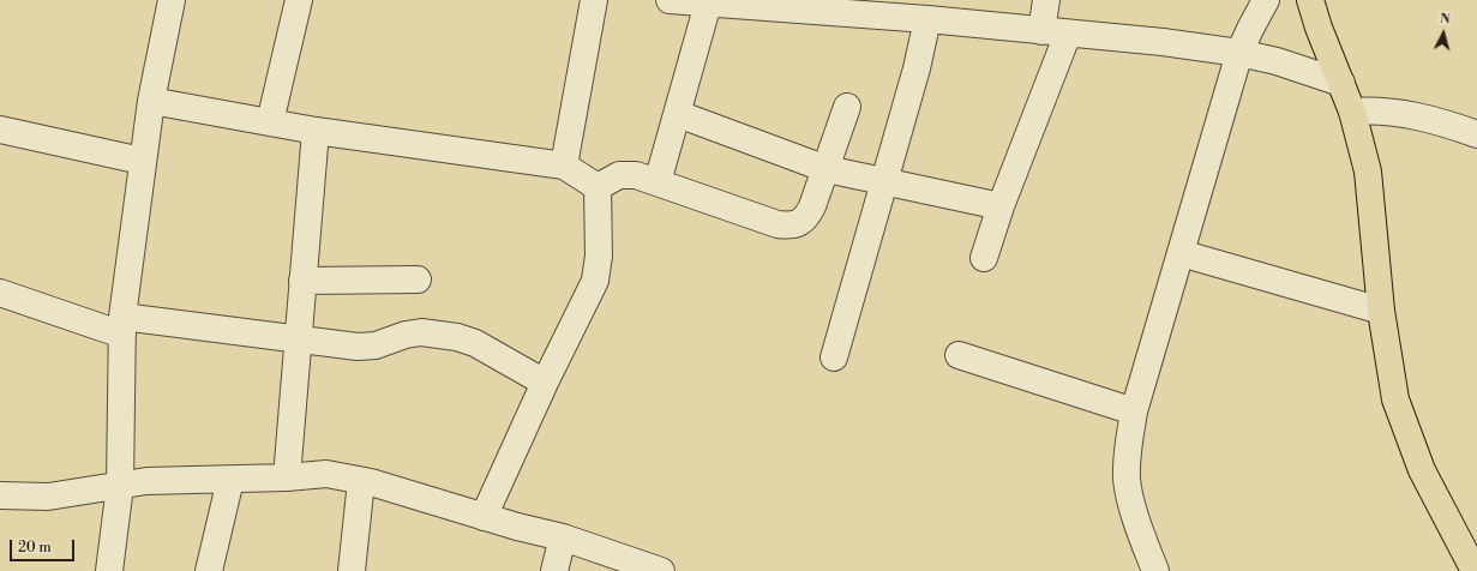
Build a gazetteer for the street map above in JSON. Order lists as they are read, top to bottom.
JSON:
{
  "scale_bar": "20 m",
  "north": "top"
}
